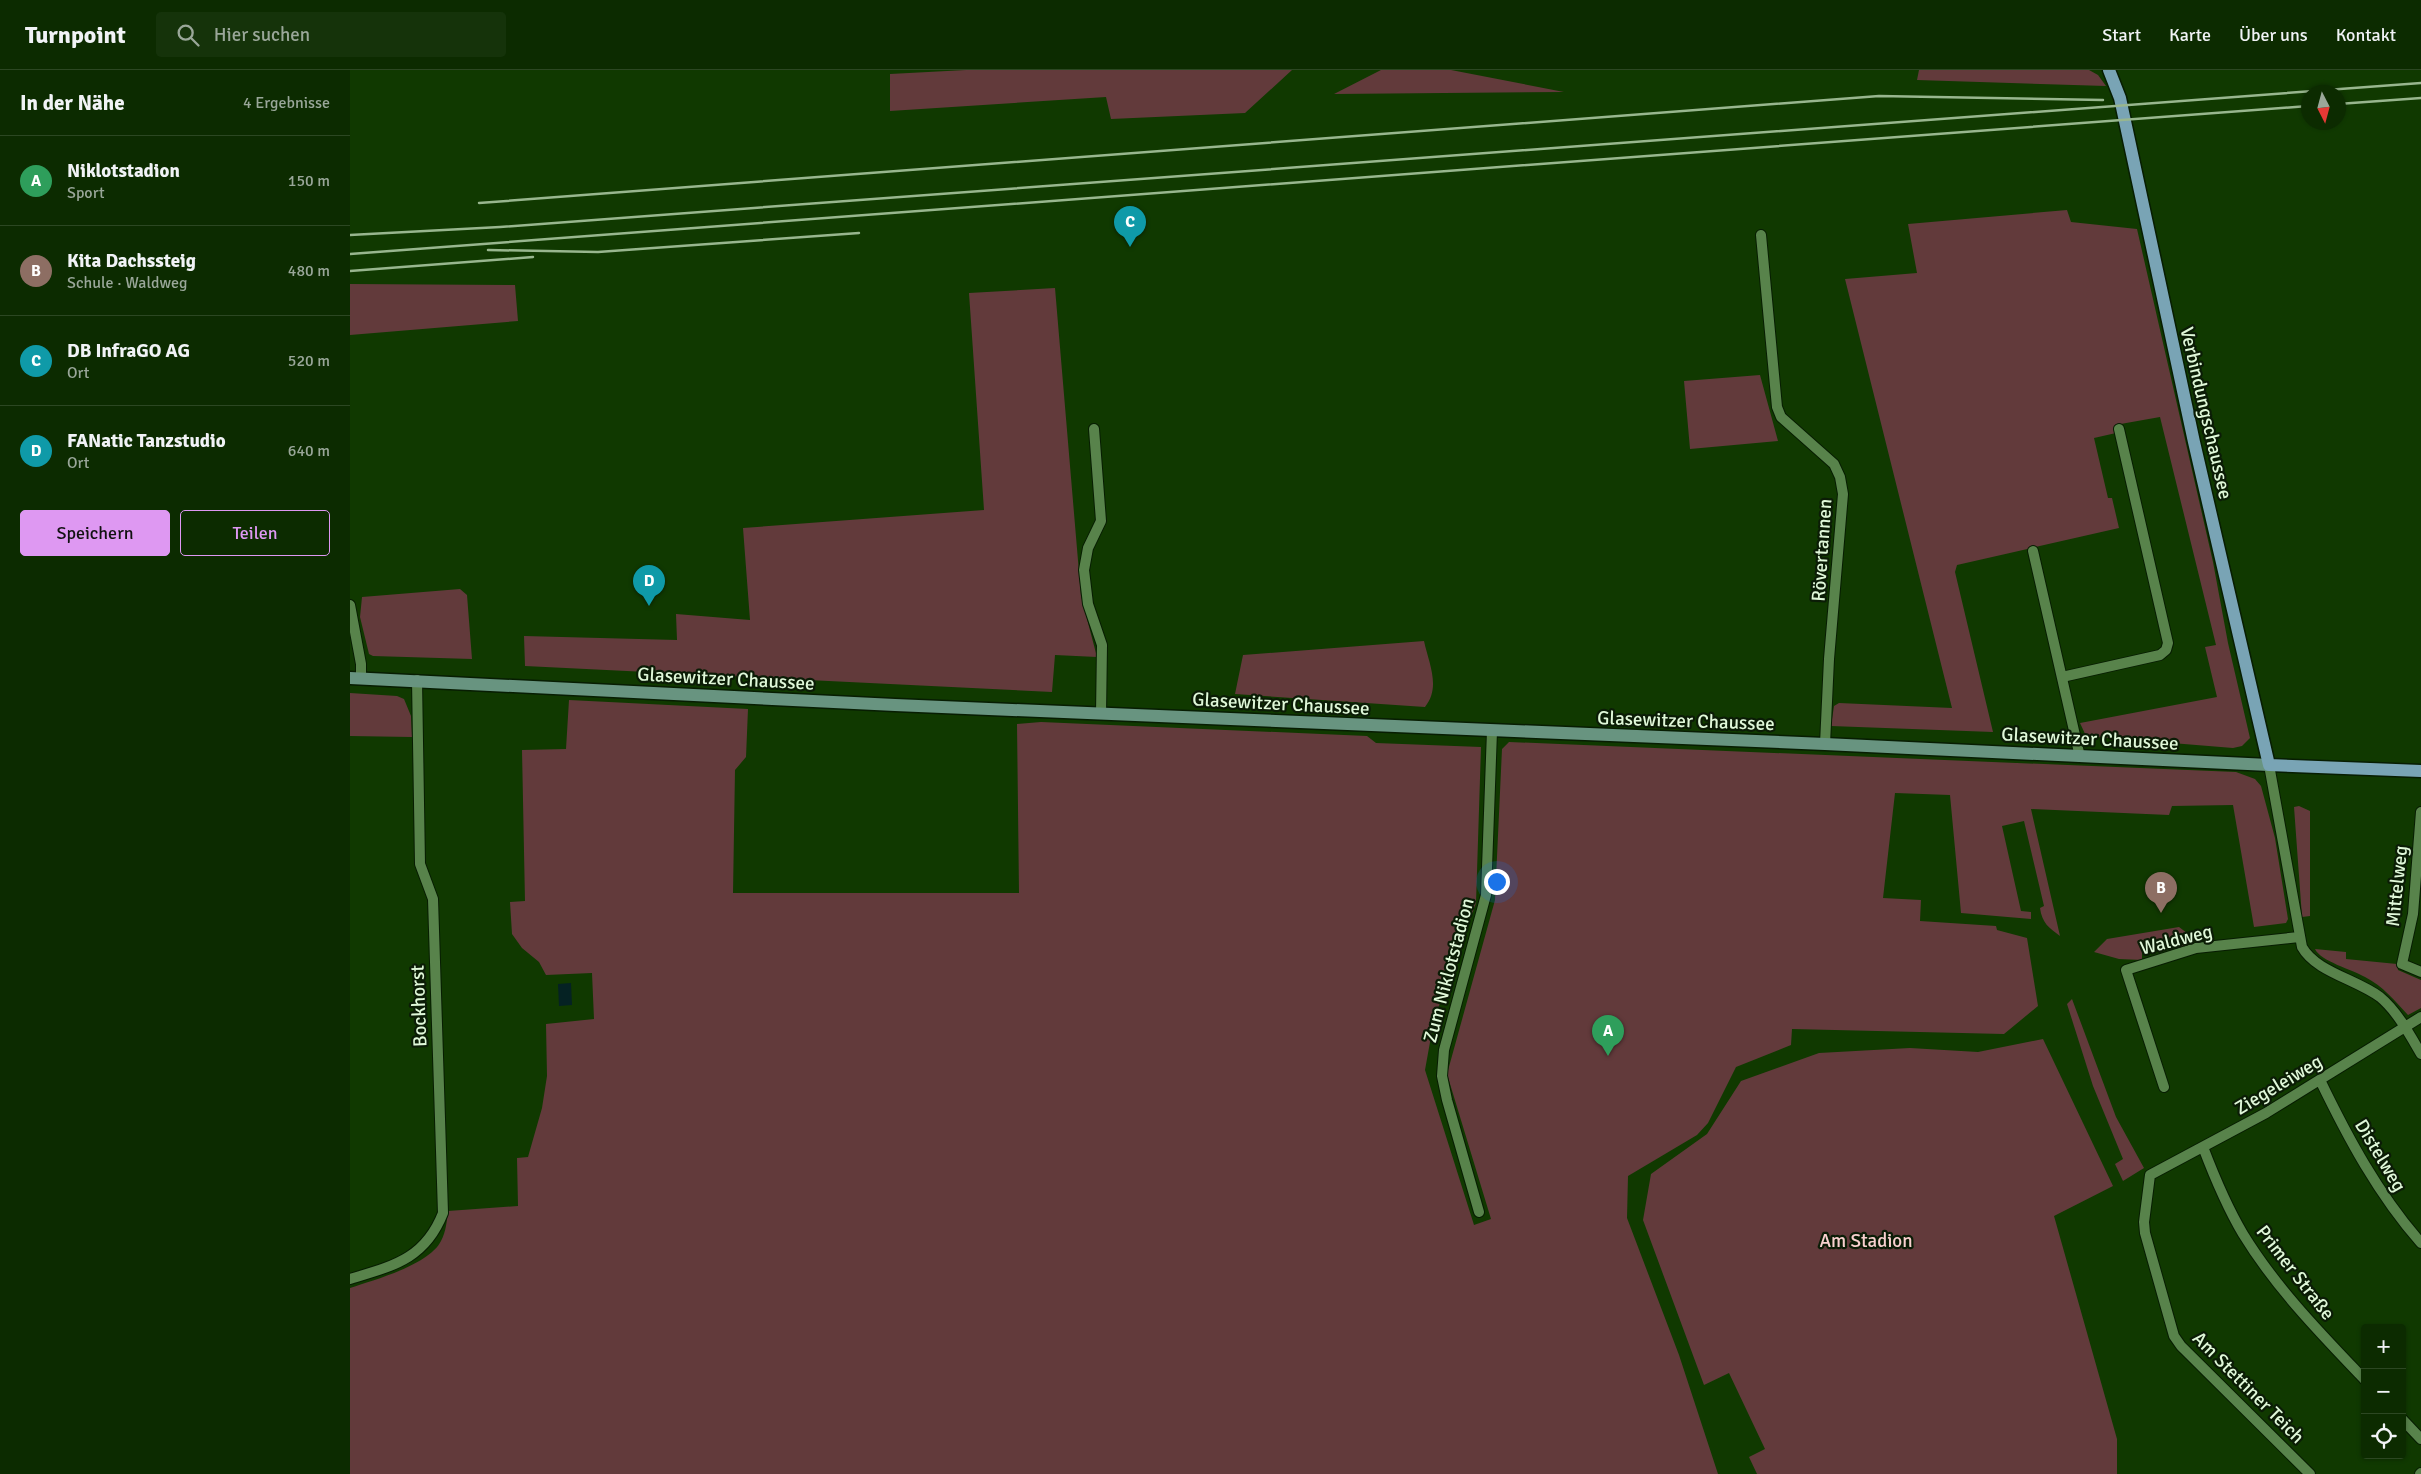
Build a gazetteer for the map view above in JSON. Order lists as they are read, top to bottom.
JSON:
{
  "streets": {
    "main road": ["Verbindungschaussee", "Glasewitzer Chaussee"],
    "street": [
      "Rövertannen",
      "Mittelweg",
      "Waldweg",
      "Zum Niklotstadion",
      "Bockhorst",
      "Ziegeleiweg",
      "Distelweg",
      "Primer Straße",
      "Am Stettiner Teich"
    ]
  },
  "crossings": [
    ["Verbindungschaussee", "Glasewitzer Chaussee"],
    ["Rövertannen", "Glasewitzer Chaussee"],
    ["Glasewitzer Chaussee", "Zum Niklotstadion"],
    ["Glasewitzer Chaussee", "Bockhorst"],
    ["Ziegeleiweg", "Distelweg"],
    ["Ziegeleiweg", "Primer Straße"],
    ["Ziegeleiweg", "Am Stettiner Teich"]
  ],
  "parks": ["Am Stadion"],
  "north": "bottom",
  "page": {
    "header": "Turnpoint",
    "search": "Hier suchen",
    "nav": [
      "Start",
      "Karte",
      "Über uns",
      "Kontakt"
    ],
    "heading": ["In der Nähe", "4 Ergebnisse"],
    "list": [
      {
        "mark": "A",
        "name": "Niklotstadion",
        "note": "Sport",
        "value": "150 m"
      },
      {
        "mark": "B",
        "name": "Kita Dachssteig",
        "note": "Schule · Waldweg",
        "value": "480 m"
      },
      {
        "mark": "C",
        "name": "DB InfraGO AG",
        "note": "Ort",
        "value": "520 m"
      },
      {
        "mark": "D",
        "name": "FANatic Tanzstudio",
        "note": "Ort",
        "value": "640 m"
      }
    ],
    "pins": [
      "C",
      "D",
      "B",
      "A"
    ],
    "buttons": ["Speichern", "Teilen"],
    "map_buttons": ["+", "−"]
  }
}
